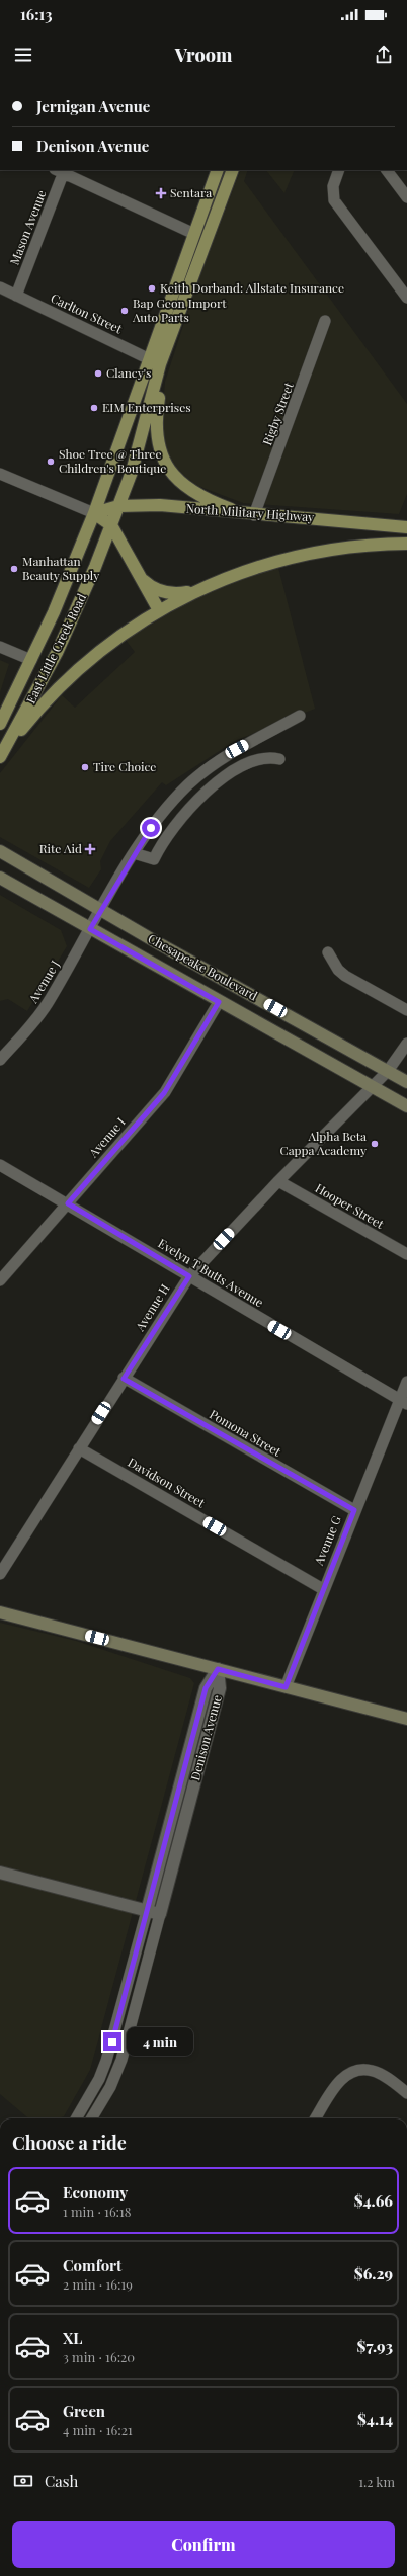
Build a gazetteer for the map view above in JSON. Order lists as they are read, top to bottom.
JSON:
{
  "streets": {
    "main road": ["North Military Highway", "East Little Creek Road", "Chesapeake Boulevard"],
    "street": [
      "Mason Avenue",
      "Carlton Street",
      "Rigby Street",
      "Avenue J",
      "Avenue I",
      "Hooper Street",
      "Evelyn T Butts Avenue",
      "Avenue H",
      "Pomona Street",
      "Davidson Street",
      "Avenue G",
      "Denison Avenue"
    ]
  },
  "crossings": [
    ["Mason Avenue", "Carlton Street"],
    ["Carlton Street", "East Little Creek Road"],
    ["Rigby Street", "North Military Highway"],
    ["North Military Highway", "East Little Creek Road"],
    ["Chesapeake Boulevard", "Avenue J"],
    ["Chesapeake Boulevard", "Avenue I"],
    ["Chesapeake Boulevard", "Avenue H"],
    ["Avenue I", "Evelyn T Butts Avenue"],
    ["Hooper Street", "Avenue H"],
    ["Evelyn T Butts Avenue", "Avenue H"],
    ["Evelyn T Butts Avenue", "Avenue G"],
    ["Avenue H", "Pomona Street"],
    ["Avenue H", "Davidson Street"],
    ["Pomona Street", "Avenue G"],
    ["Davidson Street", "Avenue G"]
  ],
  "places": {
    "health": ["Sentara", "Rite Aid"],
    "other": [
      "Keith Dorband: Allstate Insurance",
      "Bap Geon Import Auto Parts",
      "Clancy's",
      "EIM Enterprises",
      "Shoe Tree @ Three Children's Boutique",
      "Manhattan Beauty Supply",
      "Tire Choice",
      "Alpha Beta Cappa Academy"
    ]
  },
  "page": {
    "status": "16:13",
    "header": "Vroom",
    "banner": ["Jernigan Avenue", "Denison Avenue"],
    "bubble": "4 min",
    "heading": "Choose a ride",
    "list": [
      {
        "name": "Economy",
        "note": "1 min · 16:18",
        "value": "$4.66"
      },
      {
        "name": "Comfort",
        "note": "2 min · 16:19",
        "value": "$6.29"
      },
      {
        "name": "XL",
        "note": "3 min · 16:20",
        "value": "$7.93"
      },
      {
        "name": "Green",
        "note": "4 min · 16:21",
        "value": "$4.14"
      }
    ],
    "pay": ["Cash", "1.2 km"],
    "buttons": "Confirm"
  }
}
